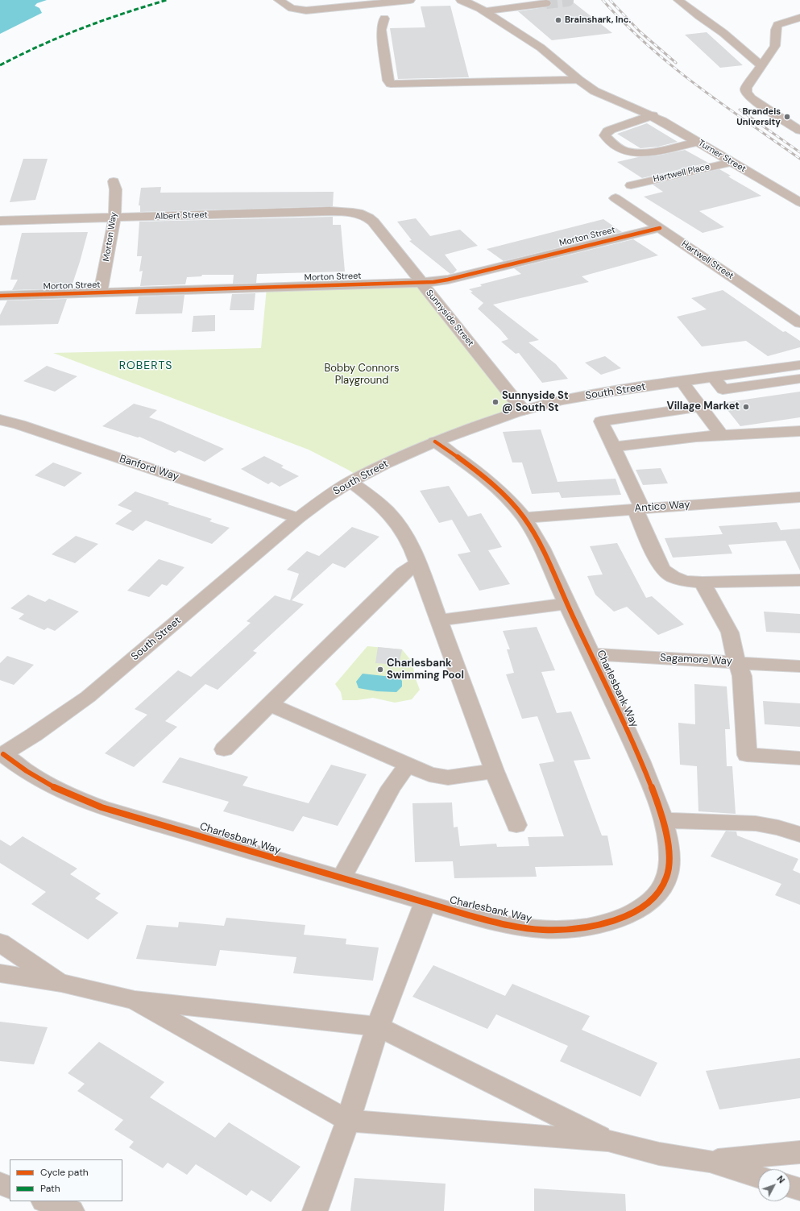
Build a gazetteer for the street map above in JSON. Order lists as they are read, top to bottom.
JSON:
{
  "streets": {
    "street": [
      "Turner Street",
      "Hartwell Place",
      "Albert Street",
      "Morton Way",
      "Morton Street",
      "Hartwell Street",
      "Sunnyside Street",
      "South Street",
      "Banford Way",
      "Antico Way",
      "Sagamore Way",
      "Charlesbank Way"
    ]
  },
  "crossings": [
    ["Turner Street", "Hartwell Place"],
    ["Albert Street", "Morton Way"],
    ["Albert Street", "Sunnyside Street"],
    ["Morton Way", "Morton Street"],
    ["Morton Street", "Hartwell Street"],
    ["Morton Street", "Sunnyside Street"],
    ["Sunnyside Street", "South Street"],
    ["South Street", "Banford Way"],
    ["South Street", "Charlesbank Way"],
    ["Antico Way", "Charlesbank Way"],
    ["Sagamore Way", "Charlesbank Way"]
  ],
  "districts": ["ROBERTS"],
  "parks": ["Bobby Connors Playground"],
  "places": [
    "Brainshark, Inc.",
    "Brandeis University",
    "Sunnyside St @ South St",
    "Village Market",
    "Charlesbank Swimming Pool"
  ],
  "legend": ["Cycle path", "Path"],
  "north": "top right"
}
